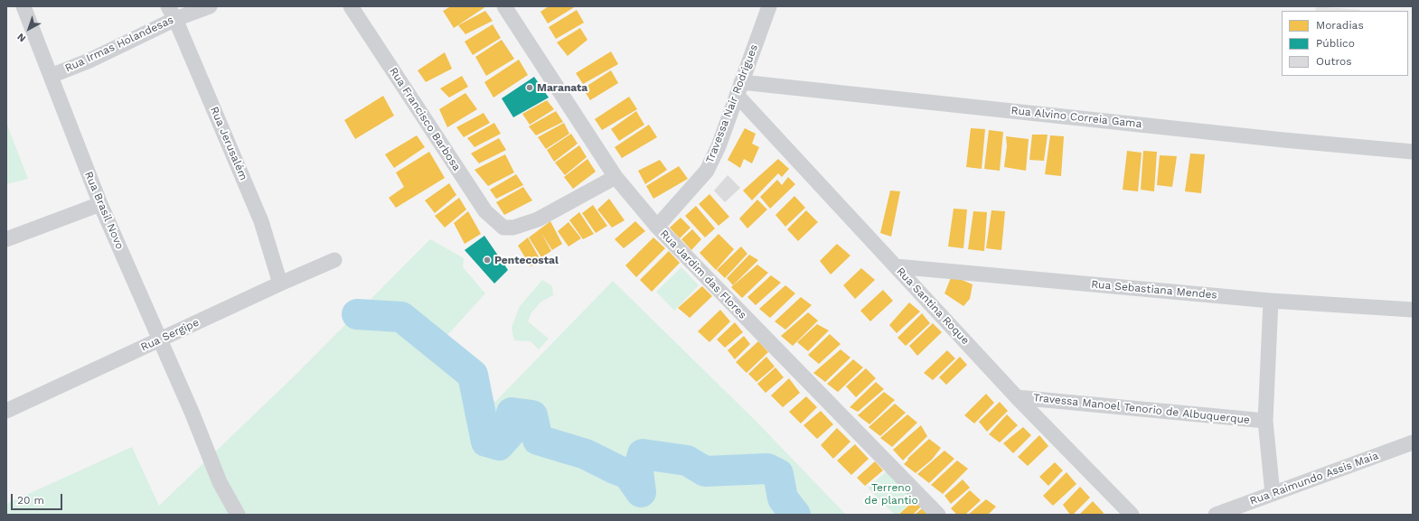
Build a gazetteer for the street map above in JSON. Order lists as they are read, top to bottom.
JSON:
{
  "streets": {
    "street": [
      "Rua Irmas Holandesas",
      "Travessa Nair Rodrigues",
      "Rua Alvino Correia Gama",
      "Rua Francisco Barbosa",
      "Rua Jerusalém",
      "Rua Brasil Novo",
      "Rua Jardim das Flores",
      "Rua Sebastiana Mendes",
      "Rua Santina Roque",
      "Rua Sergipe",
      "Travessa Manoel Tenorio de Albuquerque",
      "Rua Raimundo Assis Maia"
    ]
  },
  "crossings": [
    ["Rua Irmas Holandesas", "Rua Jerusalém"],
    ["Rua Irmas Holandesas", "Rua Brasil Novo"],
    ["Travessa Nair Rodrigues", "Rua Alvino Correia Gama"],
    ["Travessa Nair Rodrigues", "Rua Jardim das Flores"],
    ["Travessa Nair Rodrigues", "Rua Santina Roque"],
    ["Rua Alvino Correia Gama", "Rua Santina Roque"],
    ["Rua Francisco Barbosa", "Rua Jardim das Flores"],
    ["Rua Jerusalém", "Rua Sergipe"],
    ["Rua Brasil Novo", "Rua Sergipe"],
    ["Rua Sebastiana Mendes", "Rua Santina Roque"],
    ["Rua Santina Roque", "Travessa Manoel Tenorio de Albuquerque"]
  ],
  "parks": ["Terreno de plantio"],
  "places": ["Maranata", "Pentecostal"],
  "legend": ["Moradias", "Público", "Outros"],
  "scale_bar": "20 m",
  "north": "bottom left"
}
